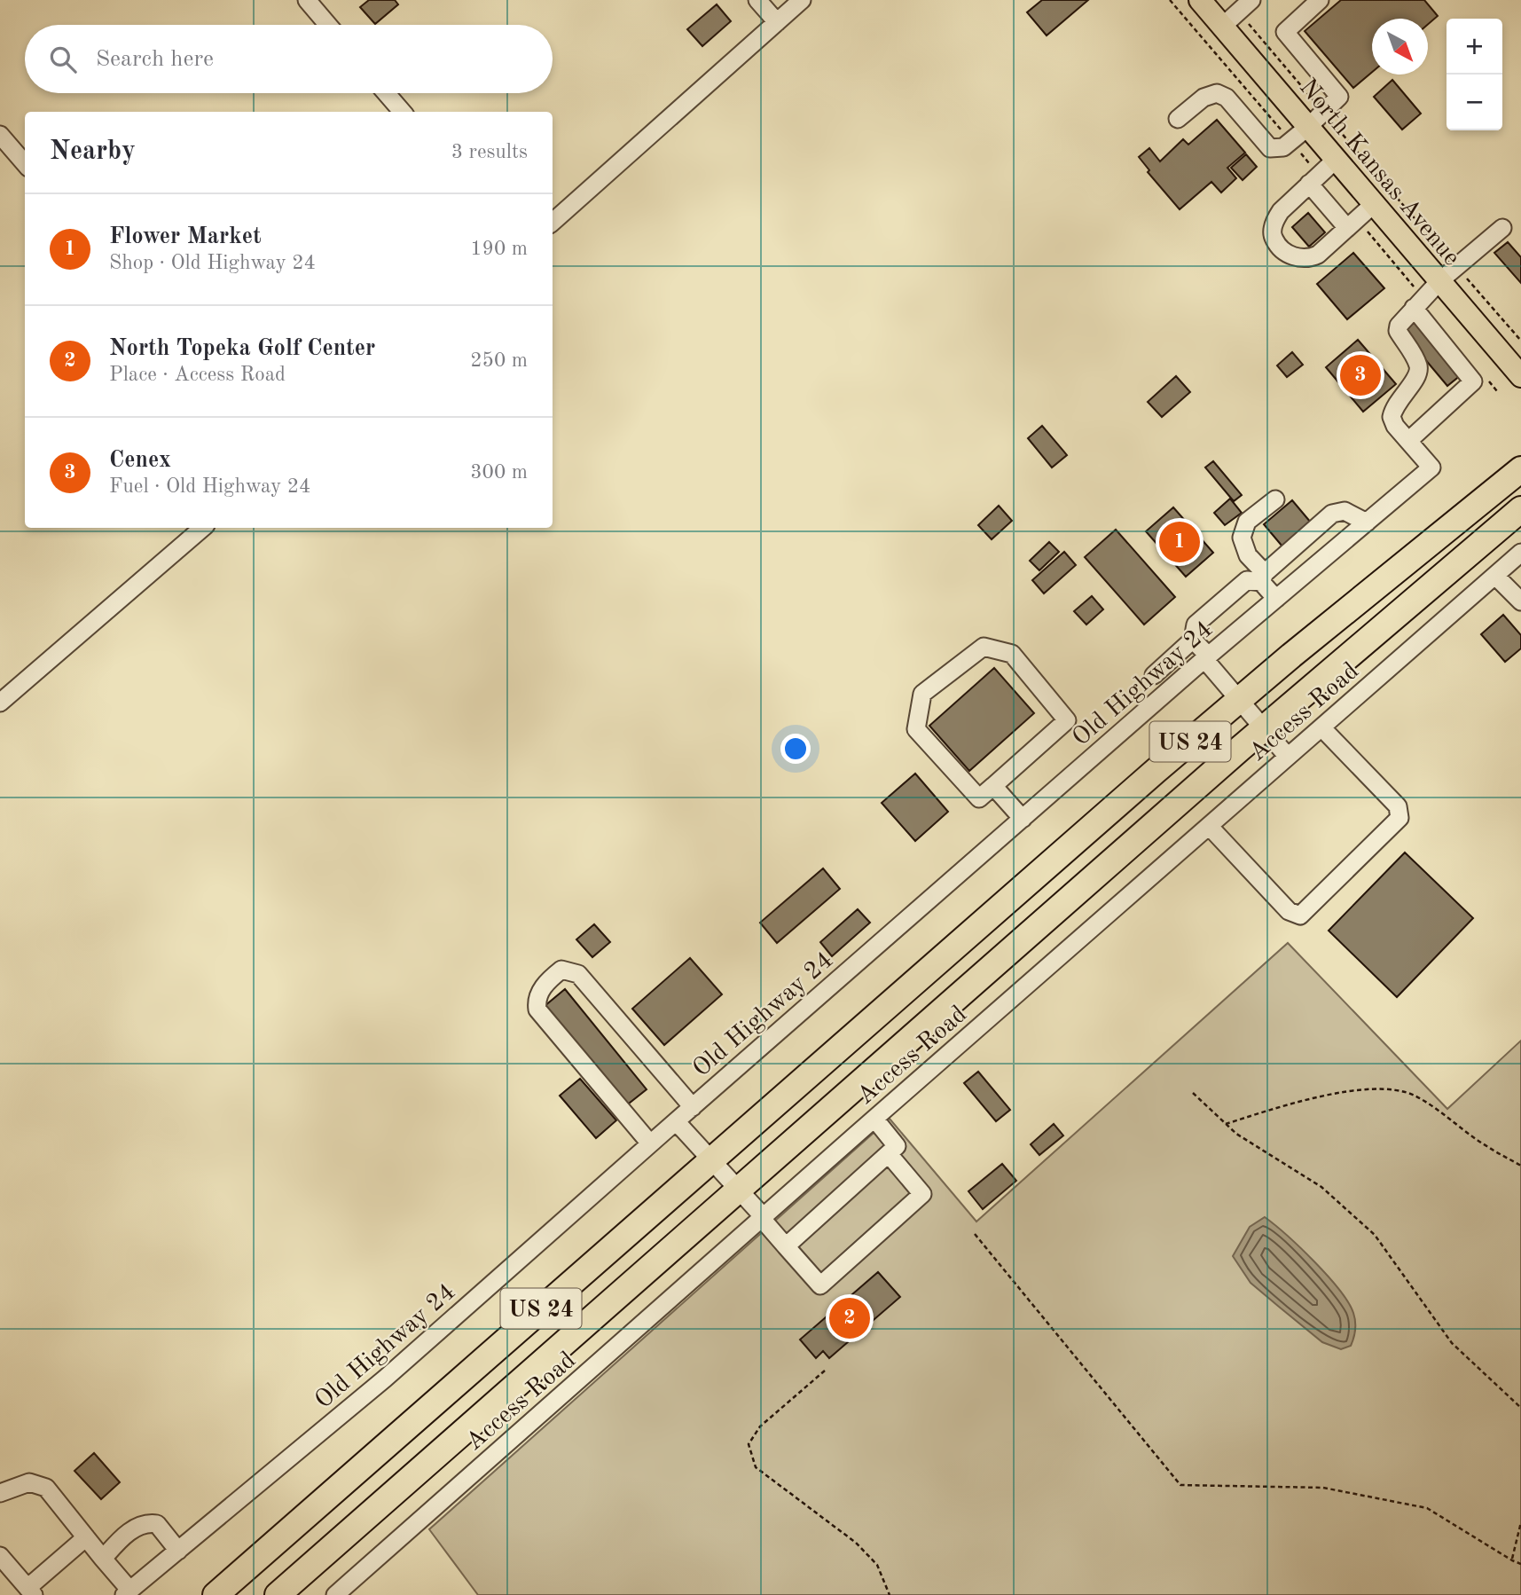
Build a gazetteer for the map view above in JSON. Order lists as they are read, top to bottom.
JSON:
{
  "streets": {
    "highway": ["US 24"],
    "main road": ["North Kansas Avenue"],
    "street": ["Old Highway 24", "Access Road"]
  },
  "north": "bottom right",
  "page": {
    "map_buttons": ["+", "−"],
    "search": "Search here",
    "heading": ["Nearby", "3 results"],
    "list": [
      {
        "mark": "1",
        "name": "Flower Market",
        "note": "Shop · Old Highway 24",
        "value": "190 m"
      },
      {
        "mark": "2",
        "name": "North Topeka Golf Center",
        "note": "Place · Access Road",
        "value": "250 m"
      },
      {
        "mark": "3",
        "name": "Cenex",
        "note": "Fuel · Old Highway 24",
        "value": "300 m"
      }
    ],
    "pins": ["3", "1", "2"]
  }
}
